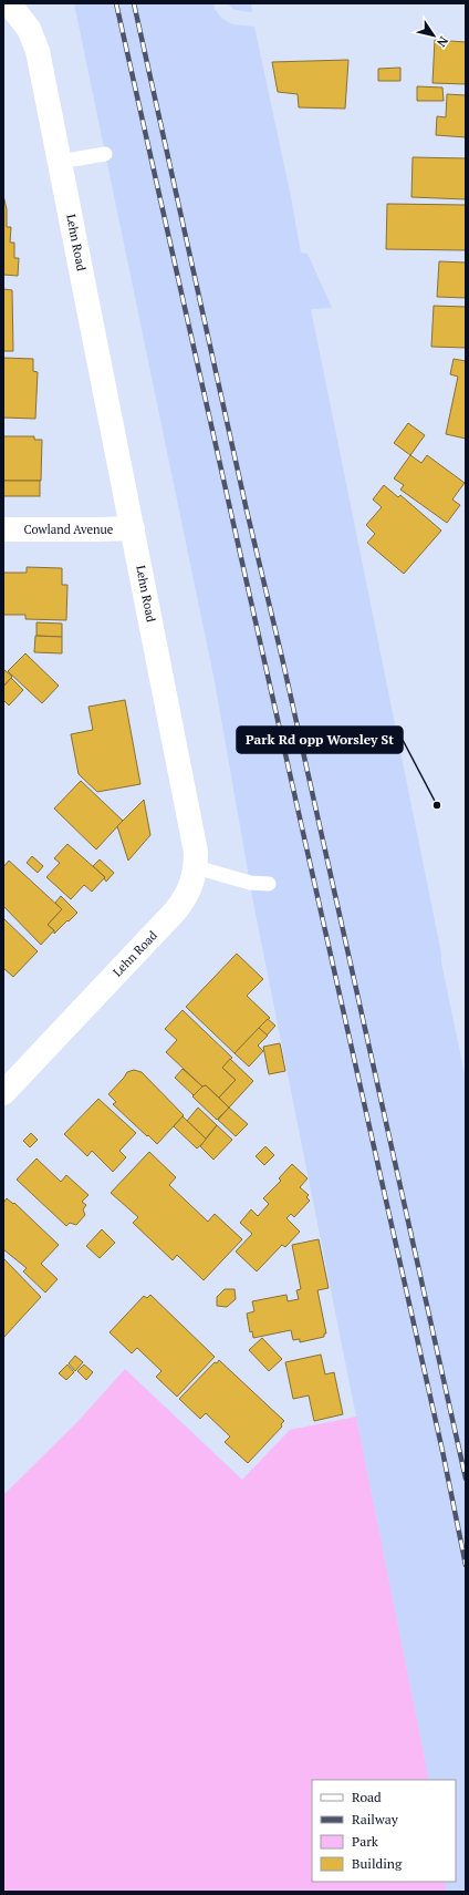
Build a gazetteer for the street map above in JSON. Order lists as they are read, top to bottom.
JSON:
{
  "streets": {
    "street": ["Lehn Road", "Cowland Avenue"]
  },
  "crossings": [
    ["Lehn Road", "Cowland Avenue"]
  ],
  "places": ["Park Rd opp Worsley St"],
  "legend": [
    "Road",
    "Railway",
    "Park",
    "Building"
  ],
  "north": "bottom right"
}
